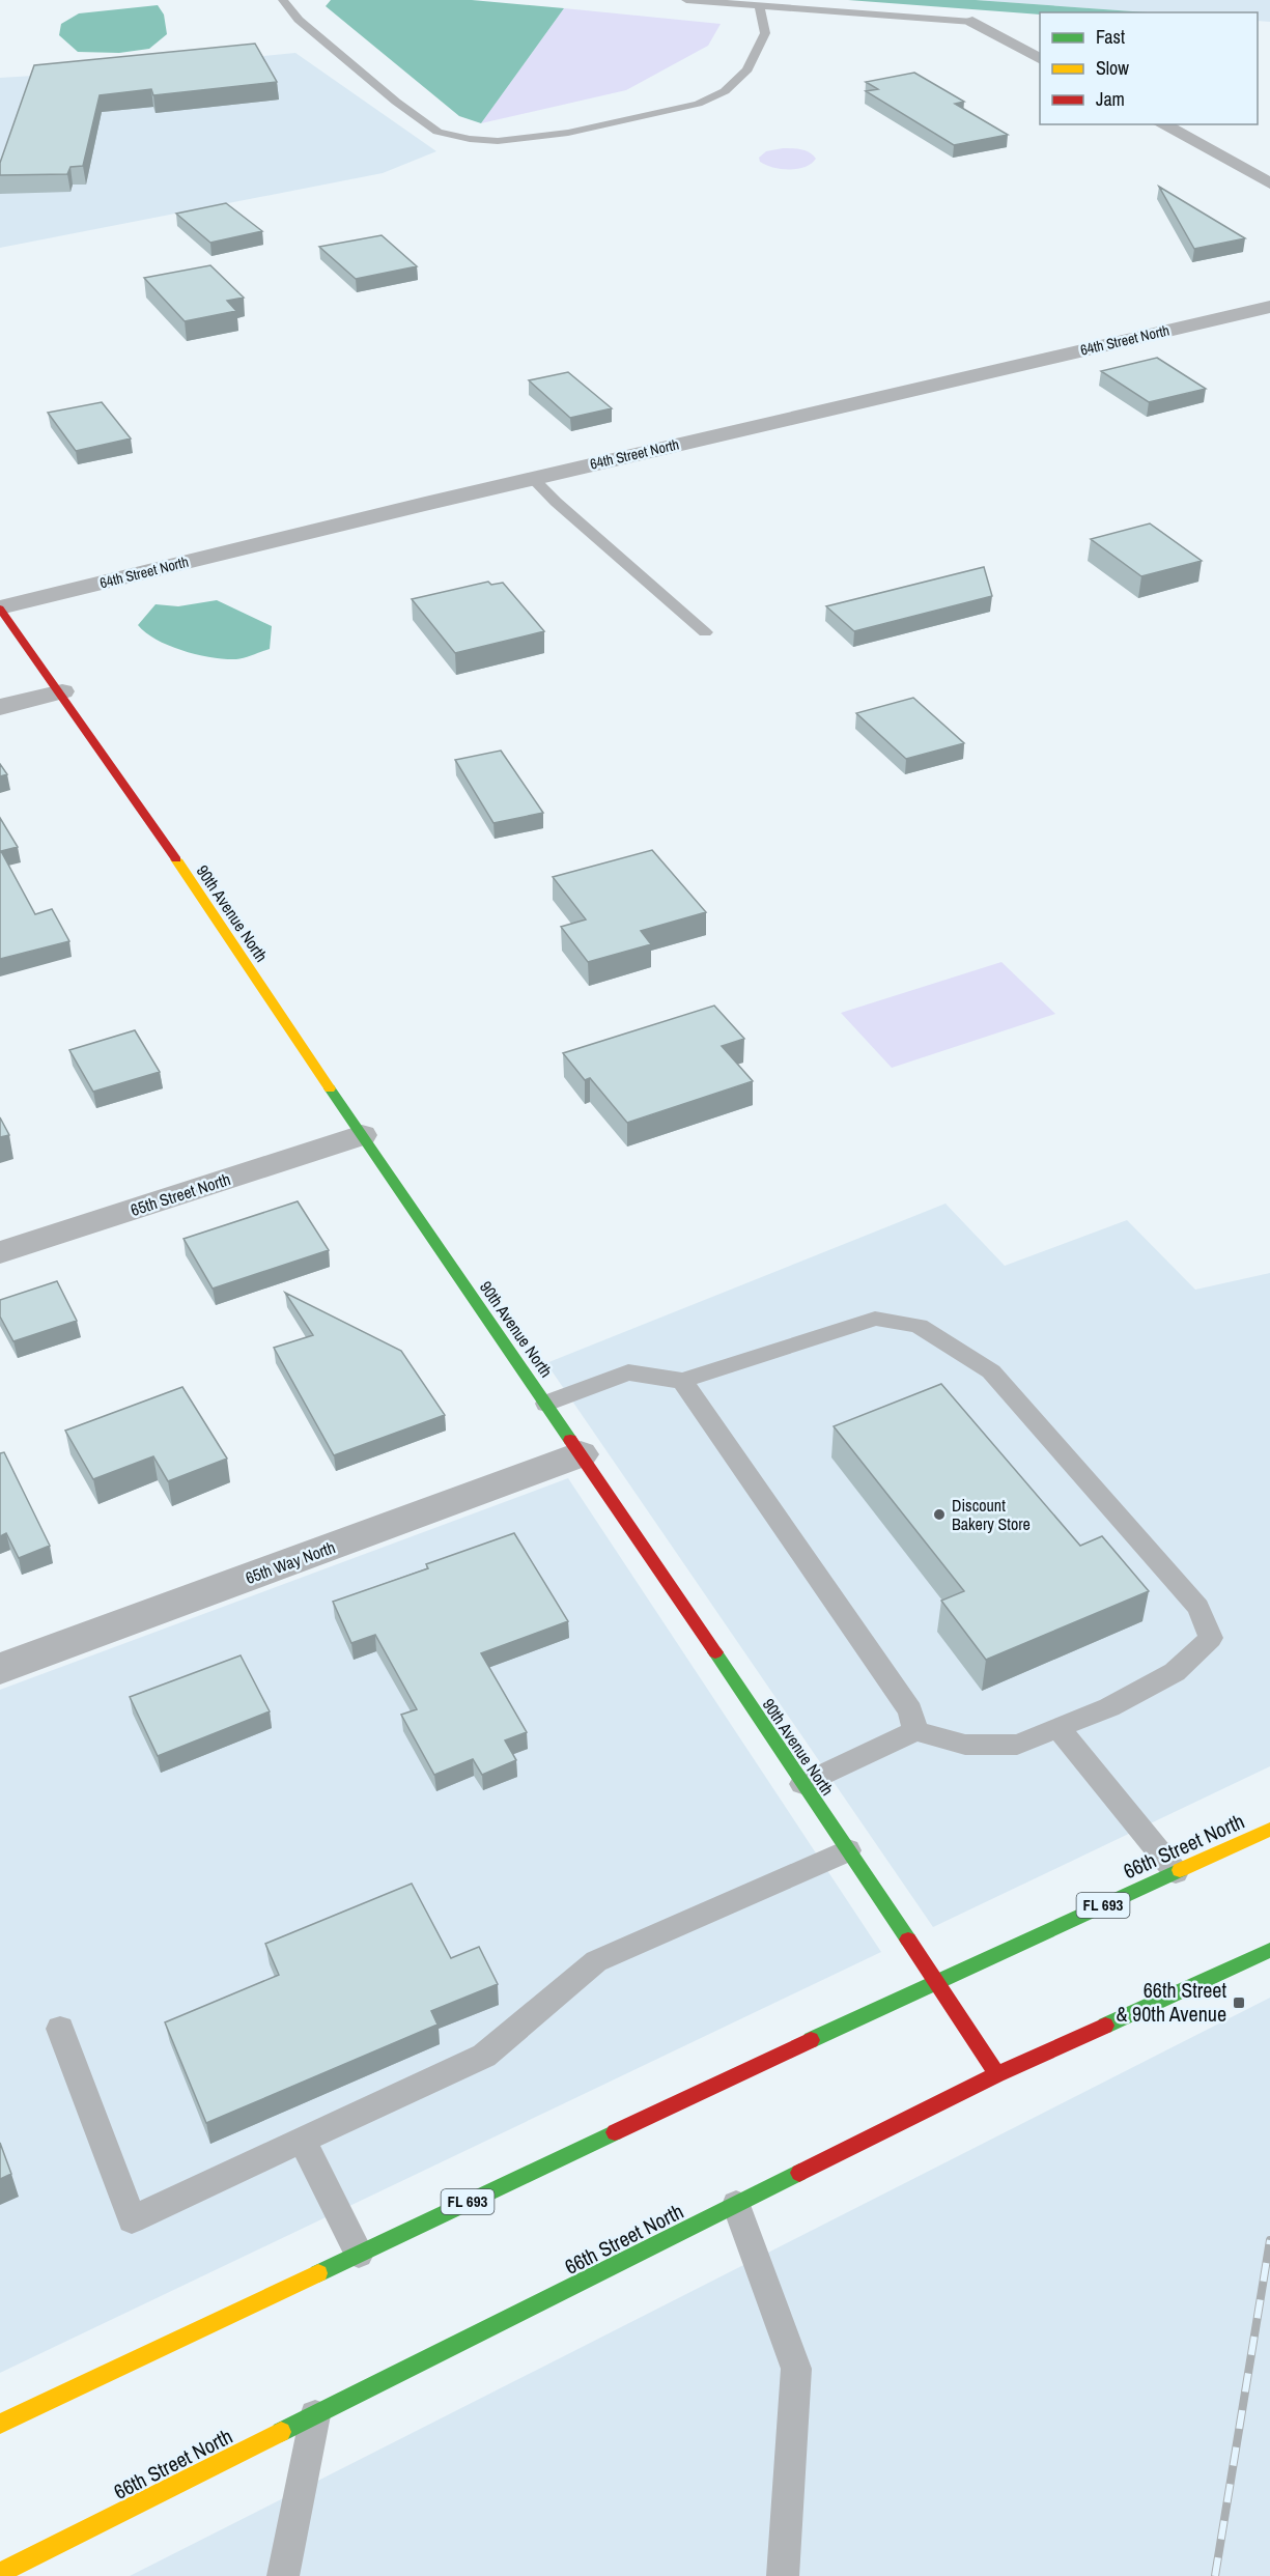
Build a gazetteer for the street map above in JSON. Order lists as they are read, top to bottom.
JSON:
{
  "streets": {
    "street": [
      "64th Street North",
      "90th Avenue North",
      "65th Street North",
      "65th Way North",
      "66th Street North",
      "FL 693"
    ]
  },
  "crossings": [
    ["64th Street North", "90th Avenue North"],
    ["90th Avenue North", "65th Street North"],
    ["90th Avenue North", "65th Way North"],
    ["90th Avenue North", "66th Street North"]
  ],
  "places": {
    "other": ["Discount Bakery Store"],
    "transit": ["66th Street & 90th Avenue"]
  },
  "legend": ["Fast", "Slow", "Jam"]
}
